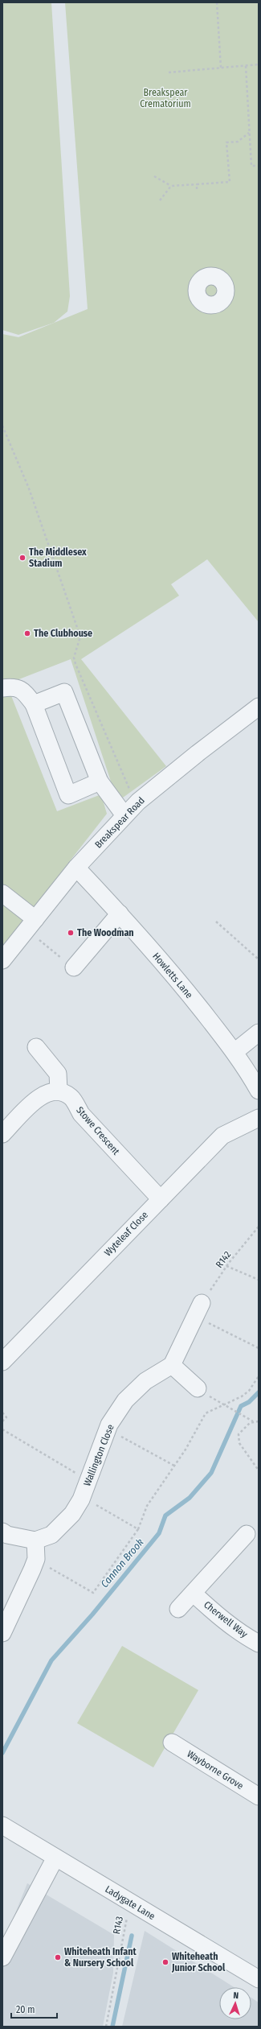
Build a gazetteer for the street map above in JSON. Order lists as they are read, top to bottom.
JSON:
{
  "streets": {
    "street": [
      "Breakspear Road",
      "Howletts Lane",
      "Stowe Crescent",
      "Wyteleaf Close",
      "Wallington Close",
      "Cherwell Way",
      "Wayborne Grove",
      "Ladygate Lane"
    ],
    "path": ["R142", "R143"]
  },
  "crossings": [
    ["Breakspear Road", "Howletts Lane"],
    ["Stowe Crescent", "Wyteleaf Close"],
    ["Ladygate Lane", "R143"]
  ],
  "water": ["Cannon Brook"],
  "parks": ["Breakspear Crematorium"],
  "places": [
    "The Middlesex Stadium",
    "The Clubhouse",
    "The Woodman",
    "Whiteheath Infant & Nursery School",
    "Whiteheath Junior School"
  ],
  "scale_bar": "20 m",
  "north": "top"
}
